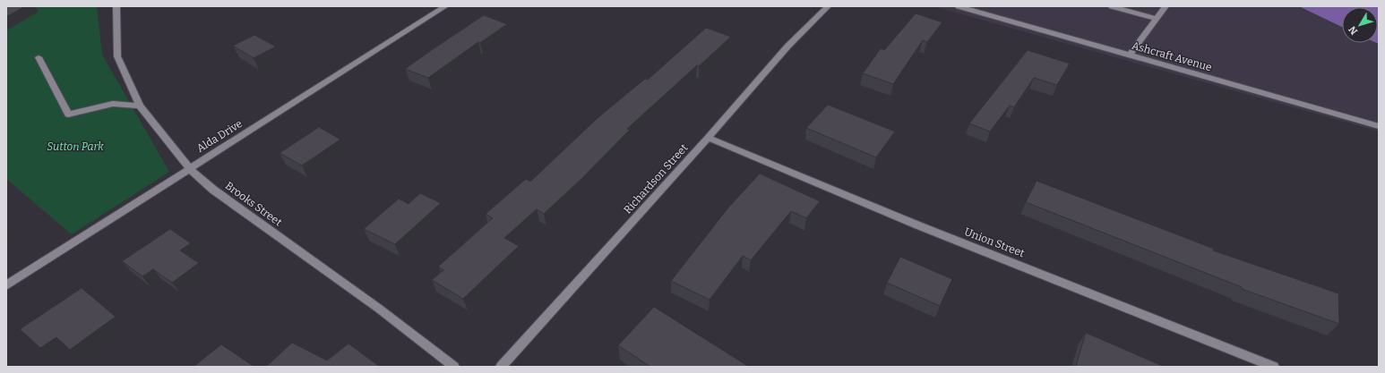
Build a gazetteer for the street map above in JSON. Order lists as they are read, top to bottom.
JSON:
{
  "streets": {
    "street": [
      "Ashcraft Avenue",
      "Alda Drive",
      "Richardson Street",
      "Brooks Street",
      "Union Street"
    ]
  },
  "crossings": [
    ["Alda Drive", "Brooks Street"],
    ["Richardson Street", "Union Street"]
  ],
  "parks": ["Sutton Park"],
  "north": "bottom left"
}
